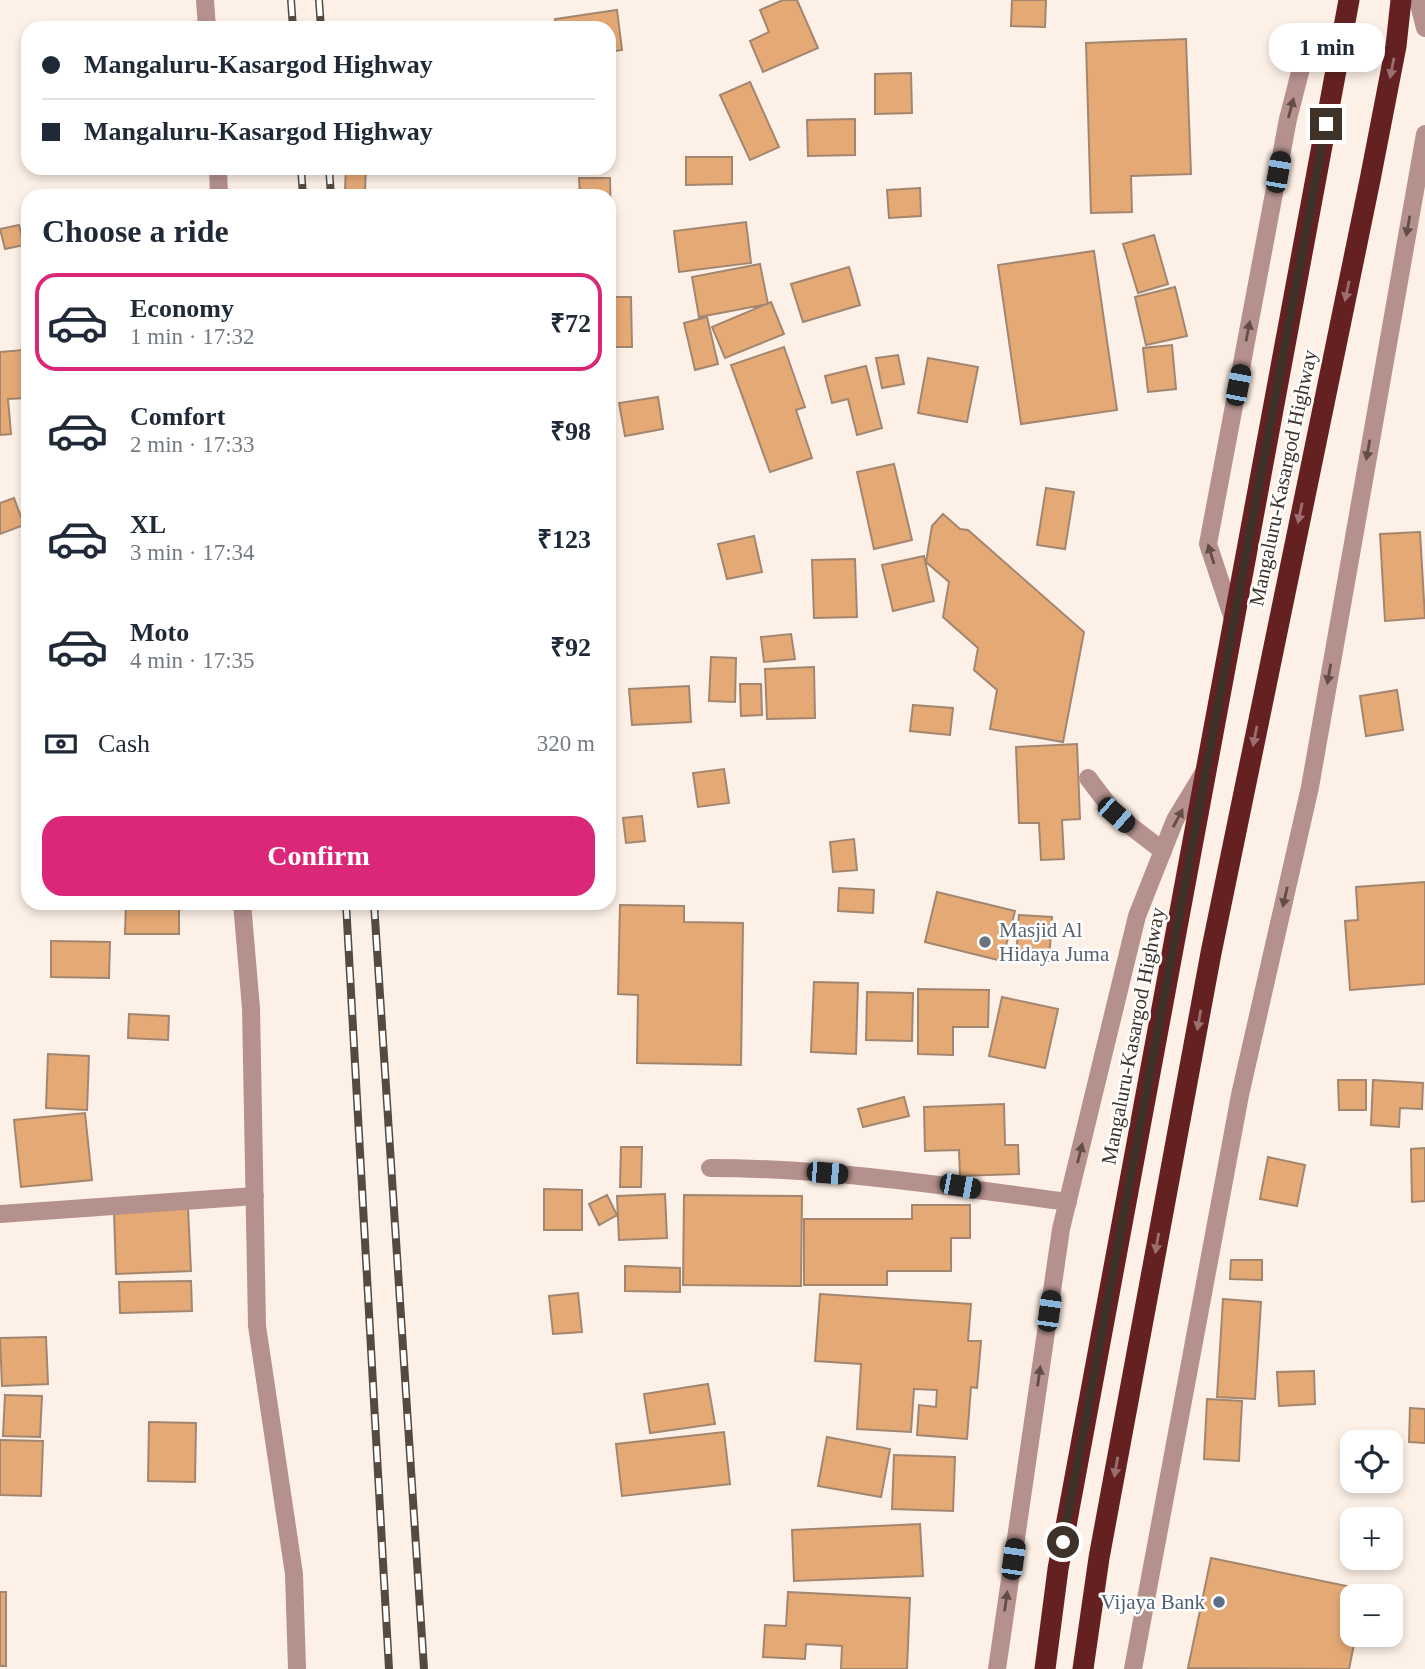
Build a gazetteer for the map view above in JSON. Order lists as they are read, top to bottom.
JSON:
{
  "streets": {
    "highway": ["Mangaluru-Kasargod Highway"]
  },
  "places": ["Masjid Al Hidaya Juma", "Vijaya Bank"],
  "page": {
    "banner": ["Mangaluru-Kasargod Highway", "Mangaluru-Kasargod Highway"],
    "bubble": "1 min",
    "heading": "Choose a ride",
    "list": [
      {
        "name": "Economy",
        "note": "1 min · 17:32",
        "value": "₹72"
      },
      {
        "name": "Comfort",
        "note": "2 min · 17:33",
        "value": "₹98"
      },
      {
        "name": "XL",
        "note": "3 min · 17:34",
        "value": "₹123"
      },
      {
        "name": "Moto",
        "note": "4 min · 17:35",
        "value": "₹92"
      }
    ],
    "pay": ["Cash", "320 m"],
    "buttons": "Confirm",
    "map_buttons": ["+", "−"]
  }
}
